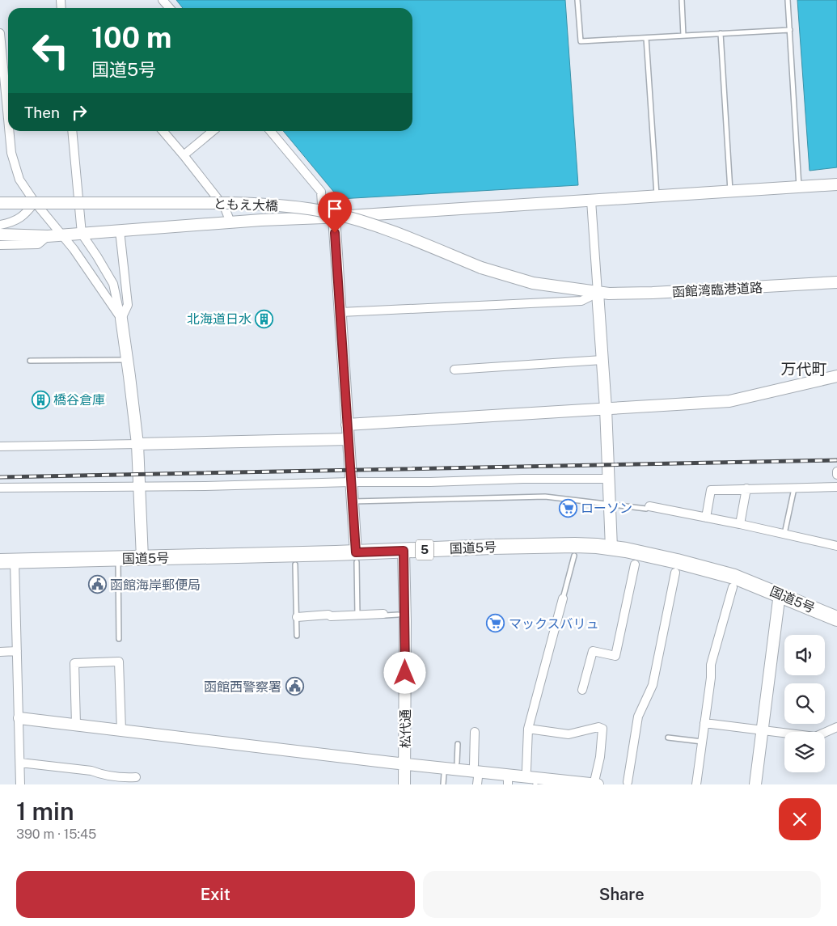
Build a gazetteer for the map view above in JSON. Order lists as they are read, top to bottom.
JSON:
{
  "streets": {
    "highway": ["国道5号", "5"],
    "street": ["ともえ大橋", "函館湾臨港道路", "松代通"]
  },
  "crossings": [
    ["ともえ大橋", "函館湾臨港道路"],
    ["国道5号", "松代通"]
  ],
  "districts": ["万代町"],
  "places": {
    "building": ["北海道日水", "橋谷倉庫"],
    "supermarket": ["ローソン", "マックスバリュ"],
    "public building": ["函館海岸郵便局", "函館西警察署"]
  },
  "page": {
    "turn": ["100 m", "国道5号"],
    "then": "Then",
    "heading": ["1 min", "390 m · 15:45"],
    "buttons": ["Exit", "Share"]
  }
}
